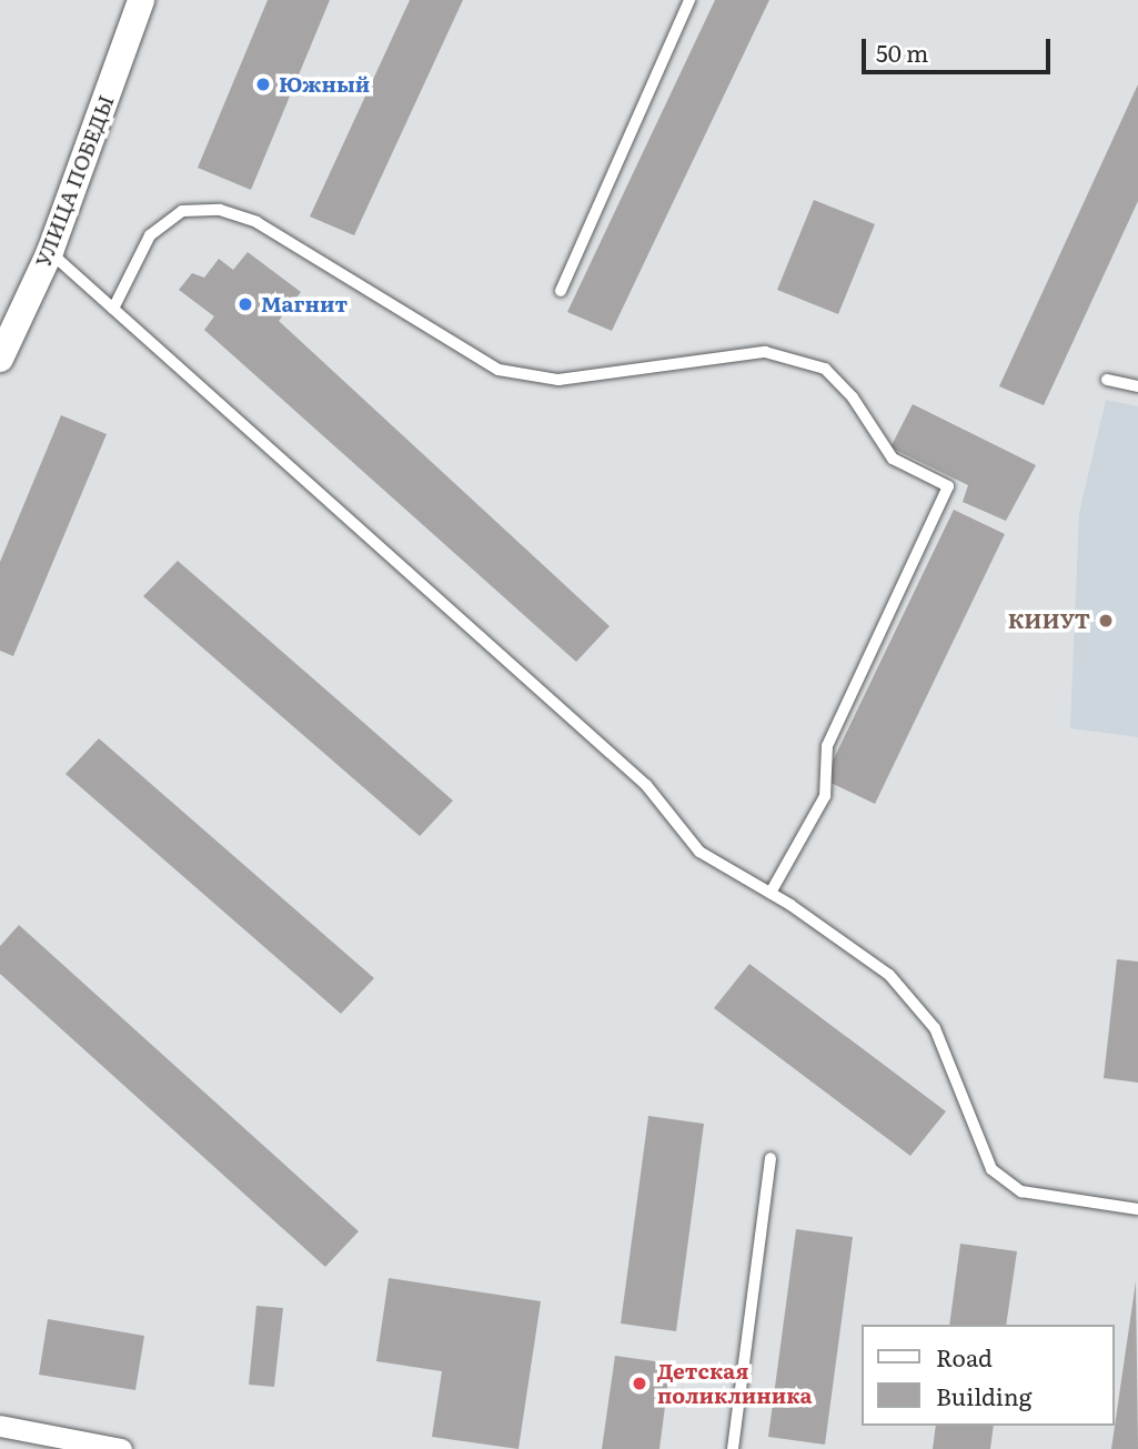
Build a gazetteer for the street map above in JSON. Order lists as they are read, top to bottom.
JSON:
{
  "streets": {
    "street": ["УЛИЦА ПОБЕДЫ"]
  },
  "places": [
    "Южный",
    "Магнит",
    "КИИУТ",
    "Детская поликлиника"
  ],
  "legend": ["Road", "Building"],
  "scale_bar": "50 m"
}
